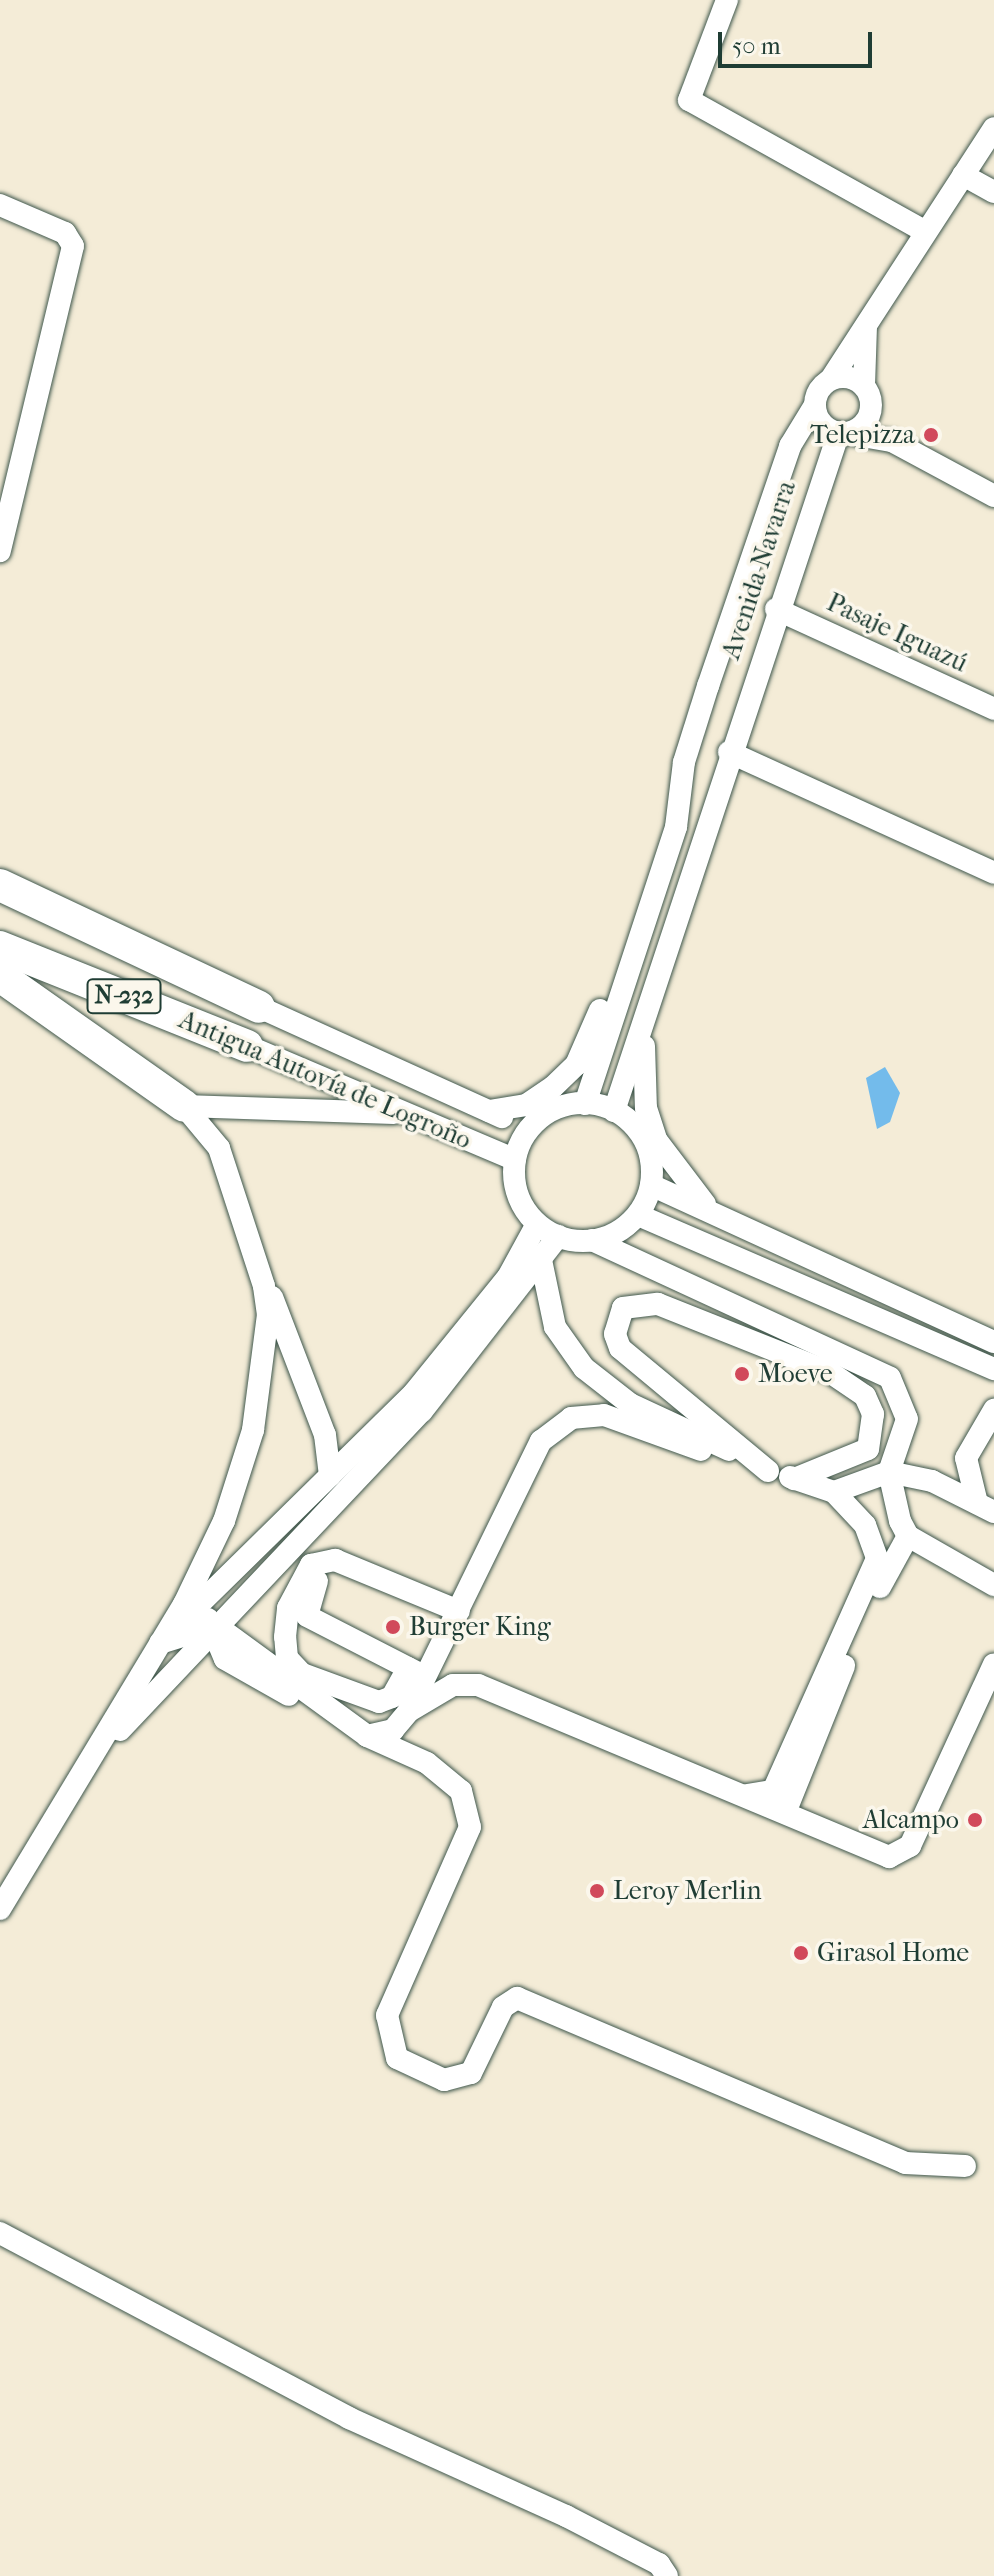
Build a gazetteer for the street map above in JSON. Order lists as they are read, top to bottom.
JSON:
{
  "streets": {
    "highway": ["N-232", "Antigua Autovía de Logroño"],
    "street": ["Avenida Navarra", "Pasaje Iguazú"]
  },
  "crossings": [
    ["Avenida Navarra", "Pasaje Iguazú"]
  ],
  "places": [
    "Telepizza",
    "Moeve",
    "Burger King",
    "Alcampo",
    "Leroy Merlin",
    "Girasol Home"
  ],
  "scale_bar": "50 m"
}
